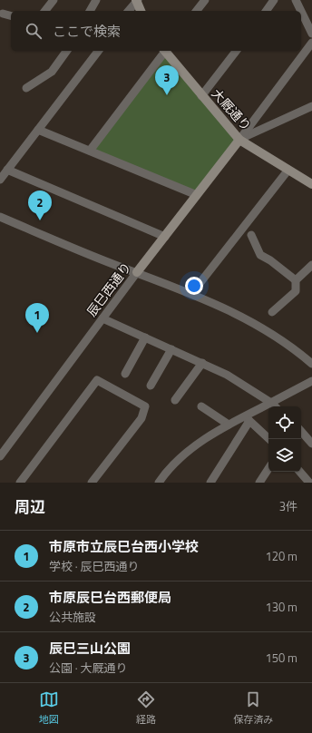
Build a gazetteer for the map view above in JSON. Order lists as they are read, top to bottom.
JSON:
{
  "streets": {
    "street": ["大厩通り", "辰巳西通り"]
  },
  "crossings": [
    ["大厩通り", "辰巳西通り"]
  ],
  "page": {
    "search": "ここで検索",
    "pins": ["3", "2", "1"],
    "heading": ["周辺", "3件"],
    "list": [
      {
        "mark": "1",
        "name": "市原市立辰巳台西小学校",
        "note": "学校 · 辰巳西通り",
        "value": "120 m"
      },
      {
        "mark": "2",
        "name": "市原辰巳台西郵便局",
        "note": "公共施設",
        "value": "130 m"
      },
      {
        "mark": "3",
        "name": "辰巳三山公園",
        "note": "公園 · 大厩通り",
        "value": "150 m"
      }
    ],
    "nav": ["地図", "経路", "保存済み"]
  }
}
